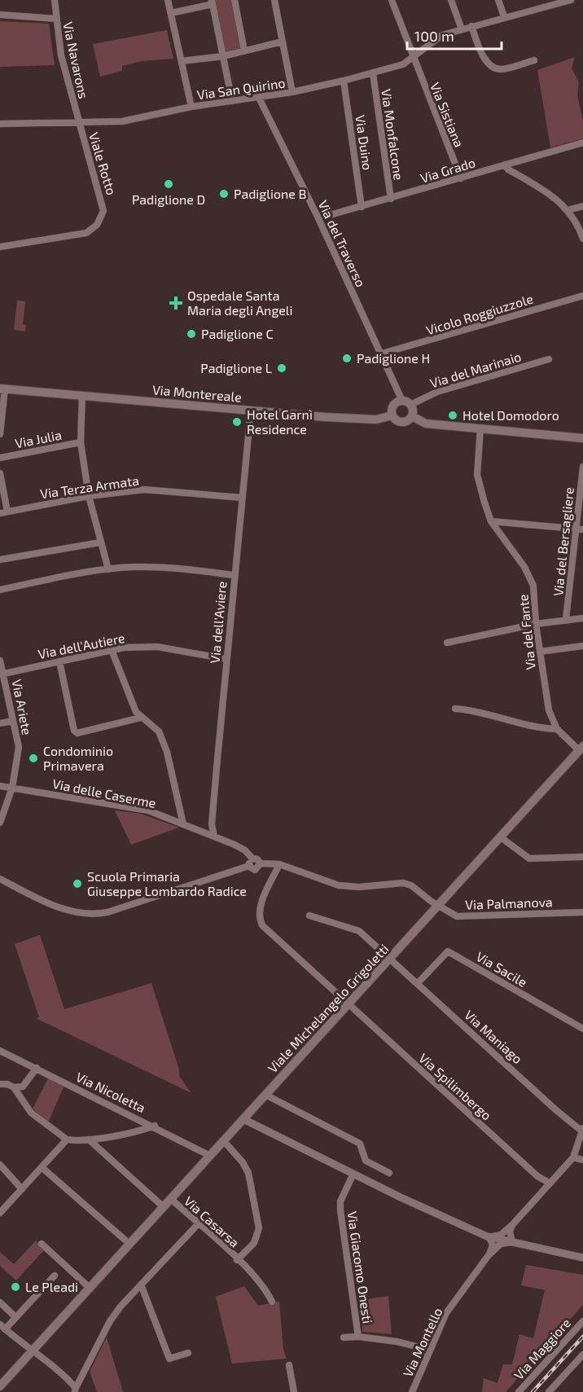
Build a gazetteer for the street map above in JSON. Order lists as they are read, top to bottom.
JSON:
{
  "streets": {
    "main road": ["Via Montereale", "Viale Michelangelo Grigoletti"],
    "street": [
      "Via Navarons",
      "Via San Quirino",
      "Via Sistiana",
      "Via Monfalcone",
      "Via Duino",
      "Viale Rotto",
      "Via Grado",
      "Via del Traverso",
      "Vicolo Roggiuzzole",
      "Via del Marinaio",
      "Via Julia",
      "Via Terza Armata",
      "Via del Bersagliere",
      "Via dell'Aviere",
      "Via del Fante",
      "Via dell'Autiere",
      "Via Ariete",
      "Via delle Caserme",
      "Via Palmanova",
      "Via Sacile",
      "Via Maniago",
      "Via Spilimbergo",
      "Via Nicoletta",
      "Via Casarsa",
      "Via Giacomo Onesti",
      "Via Montello",
      "Via Maggiore"
    ]
  },
  "crossings": [
    ["Via Navarons", "Via San Quirino"],
    ["Via Navarons", "Viale Rotto"],
    ["Via San Quirino", "Via Sistiana"],
    ["Via San Quirino", "Via Monfalcone"],
    ["Via San Quirino", "Via Duino"],
    ["Via San Quirino", "Viale Rotto"],
    ["Via San Quirino", "Via del Traverso"],
    ["Via Sistiana", "Via Grado"],
    ["Via Monfalcone", "Via Grado"],
    ["Via Duino", "Via Grado"],
    ["Via Grado", "Via del Traverso"],
    ["Via del Traverso", "Vicolo Roggiuzzole"],
    ["Via del Traverso", "Via del Marinaio"],
    ["Via del Traverso", "Via Montereale"],
    ["Via del Marinaio", "Via Montereale"],
    ["Via Montereale", "Via dell'Aviere"],
    ["Via Terza Armata", "Via dell'Aviere"],
    ["Via dell'Aviere", "Via dell'Autiere"],
    ["Via dell'Aviere", "Via delle Caserme"],
    ["Via del Fante", "Viale Michelangelo Grigoletti"],
    ["Via dell'Autiere", "Via Ariete"],
    ["Via Ariete", "Via delle Caserme"],
    ["Via delle Caserme", "Via Palmanova"],
    ["Via delle Caserme", "Viale Michelangelo Grigoletti"],
    ["Via delle Caserme", "Via Spilimbergo"],
    ["Via Palmanova", "Viale Michelangelo Grigoletti"],
    ["Via Sacile", "Via Maniago"],
    ["Viale Michelangelo Grigoletti", "Via Maniago"],
    ["Viale Michelangelo Grigoletti", "Via Spilimbergo"],
    ["Viale Michelangelo Grigoletti", "Via Nicoletta"],
    ["Viale Michelangelo Grigoletti", "Via Casarsa"],
    ["Via Giacomo Onesti", "Via Montello"]
  ],
  "places": {
    "other": [
      "Padiglione D",
      "Padiglione B",
      "Padiglione C",
      "Padiglione H",
      "Padiglione L",
      "Hotel Domodoro",
      "Hotel Garnì Residence",
      "Condominio Primavera",
      "Scuola Primaria Giuseppe Lombardo Radice",
      "Le Pleadi"
    ],
    "health": ["Ospedale Santa Maria degli Angeli"]
  },
  "scale_bar": "100 m"
}
